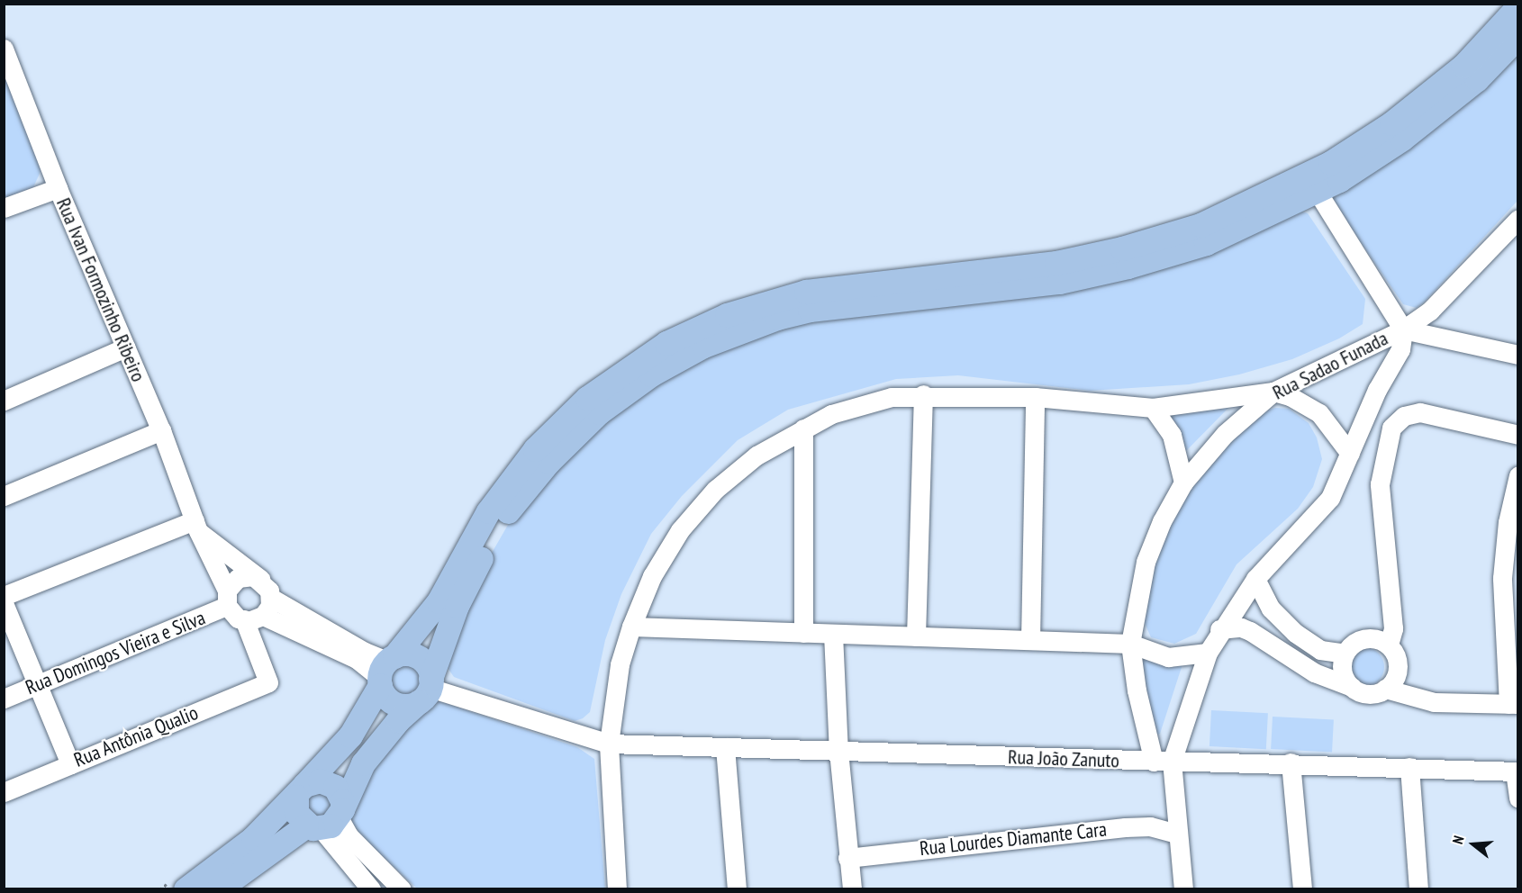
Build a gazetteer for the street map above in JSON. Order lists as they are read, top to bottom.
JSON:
{
  "streets": {
    "street": [
      "Rua Ivan Formozinho Ribeiro",
      "Rua Sadao Funada",
      "Rua Domingos Vieira e Silva",
      "Rua Antônia Qualio",
      "Rua João Zanuto",
      "Rua Lourdes Diamante Cara"
    ]
  },
  "crossings": [
    ["Rua Ivan Formozinho Ribeiro", "Rua Domingos Vieira e Silva"],
    ["Rua Ivan Formozinho Ribeiro", "Rua Antônia Qualio"],
    ["Rua Sadao Funada", "Rua João Zanuto"],
    ["Rua Domingos Vieira e Silva", "Rua Antônia Qualio"]
  ],
  "north": "left"
}
